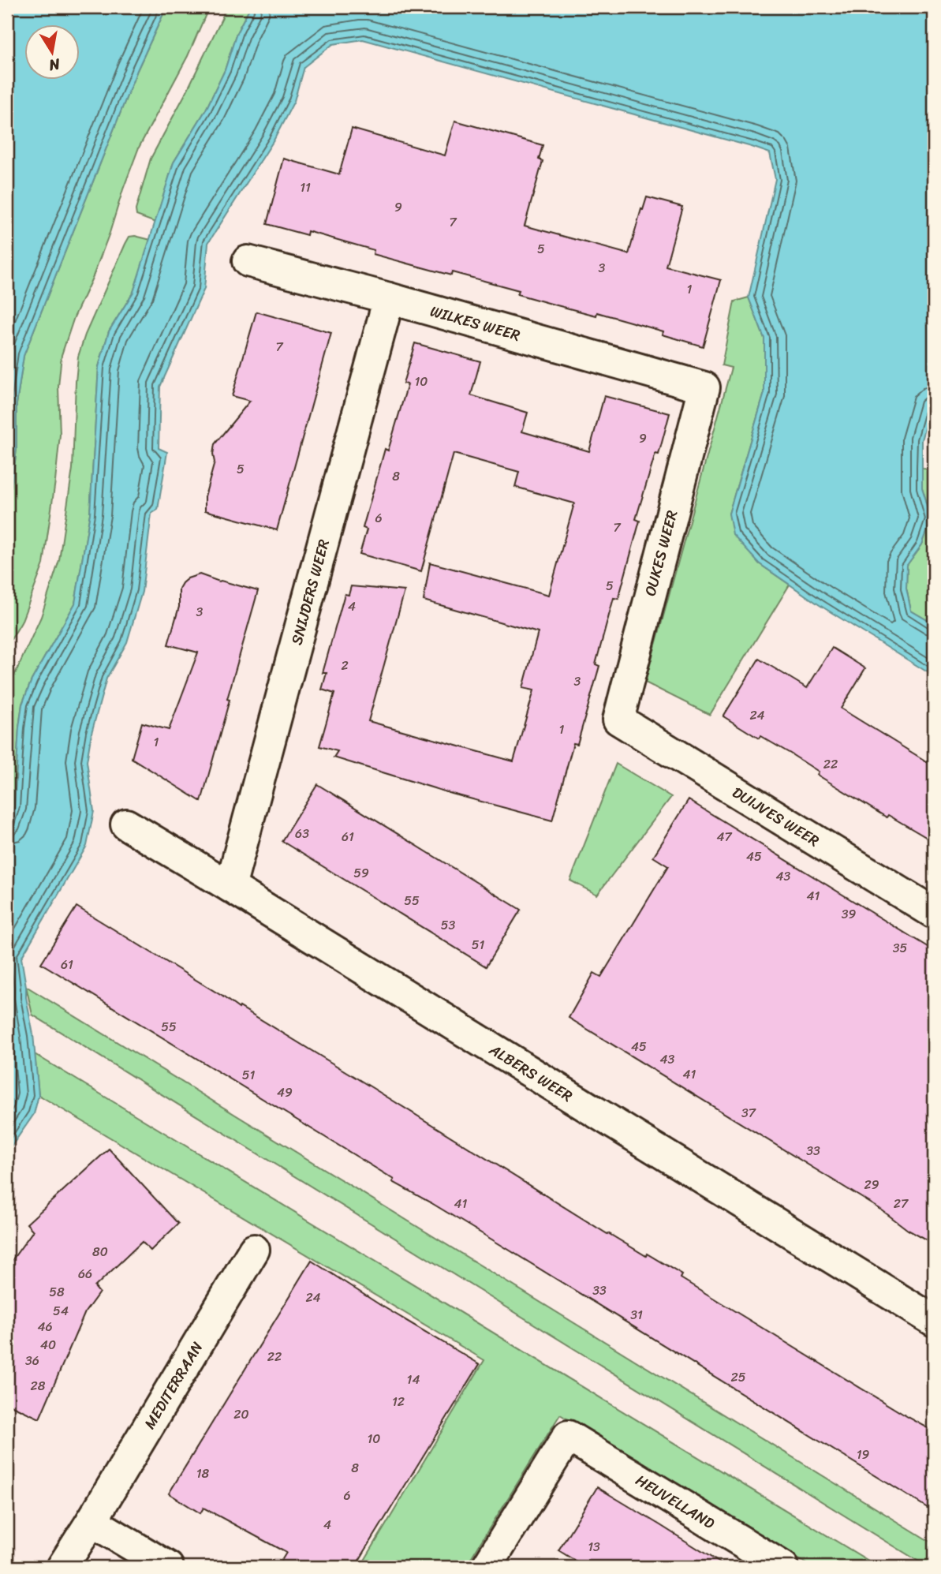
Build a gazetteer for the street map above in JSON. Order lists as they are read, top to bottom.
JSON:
{
  "streets": {
    "street": [
      "WILKES WEER",
      "OUKES WEER",
      "SNIJDERS WEER",
      "DUIJVES WEER",
      "ALBERS WEER",
      "MEDITERRAAN",
      "HEUVELLAND"
    ]
  },
  "crossings": [
    ["WILKES WEER", "OUKES WEER"],
    ["WILKES WEER", "SNIJDERS WEER"],
    ["OUKES WEER", "DUIJVES WEER"],
    ["SNIJDERS WEER", "ALBERS WEER"]
  ],
  "house_numbers": [
    "11",
    "9",
    "7",
    "5",
    "3",
    "1",
    "7",
    "10",
    "9",
    "5",
    "8",
    "6",
    "7",
    "5",
    "4",
    "3",
    "2",
    "3",
    "24",
    "1",
    "1",
    "22",
    "63",
    "61",
    "47",
    "45",
    "59",
    "43",
    "41",
    "55",
    "39",
    "53",
    "51",
    "35",
    "61",
    "55",
    "45",
    "43",
    "41",
    "51",
    "49",
    "37",
    "33",
    "29",
    "41",
    "27",
    "80",
    "66",
    "33",
    "58",
    "24",
    "54",
    "31",
    "46",
    "40",
    "22",
    "36",
    "25",
    "14",
    "28",
    "12",
    "20",
    "10",
    "19",
    "8",
    "18",
    "6",
    "4",
    "13"
  ],
  "north": "bottom"
}
